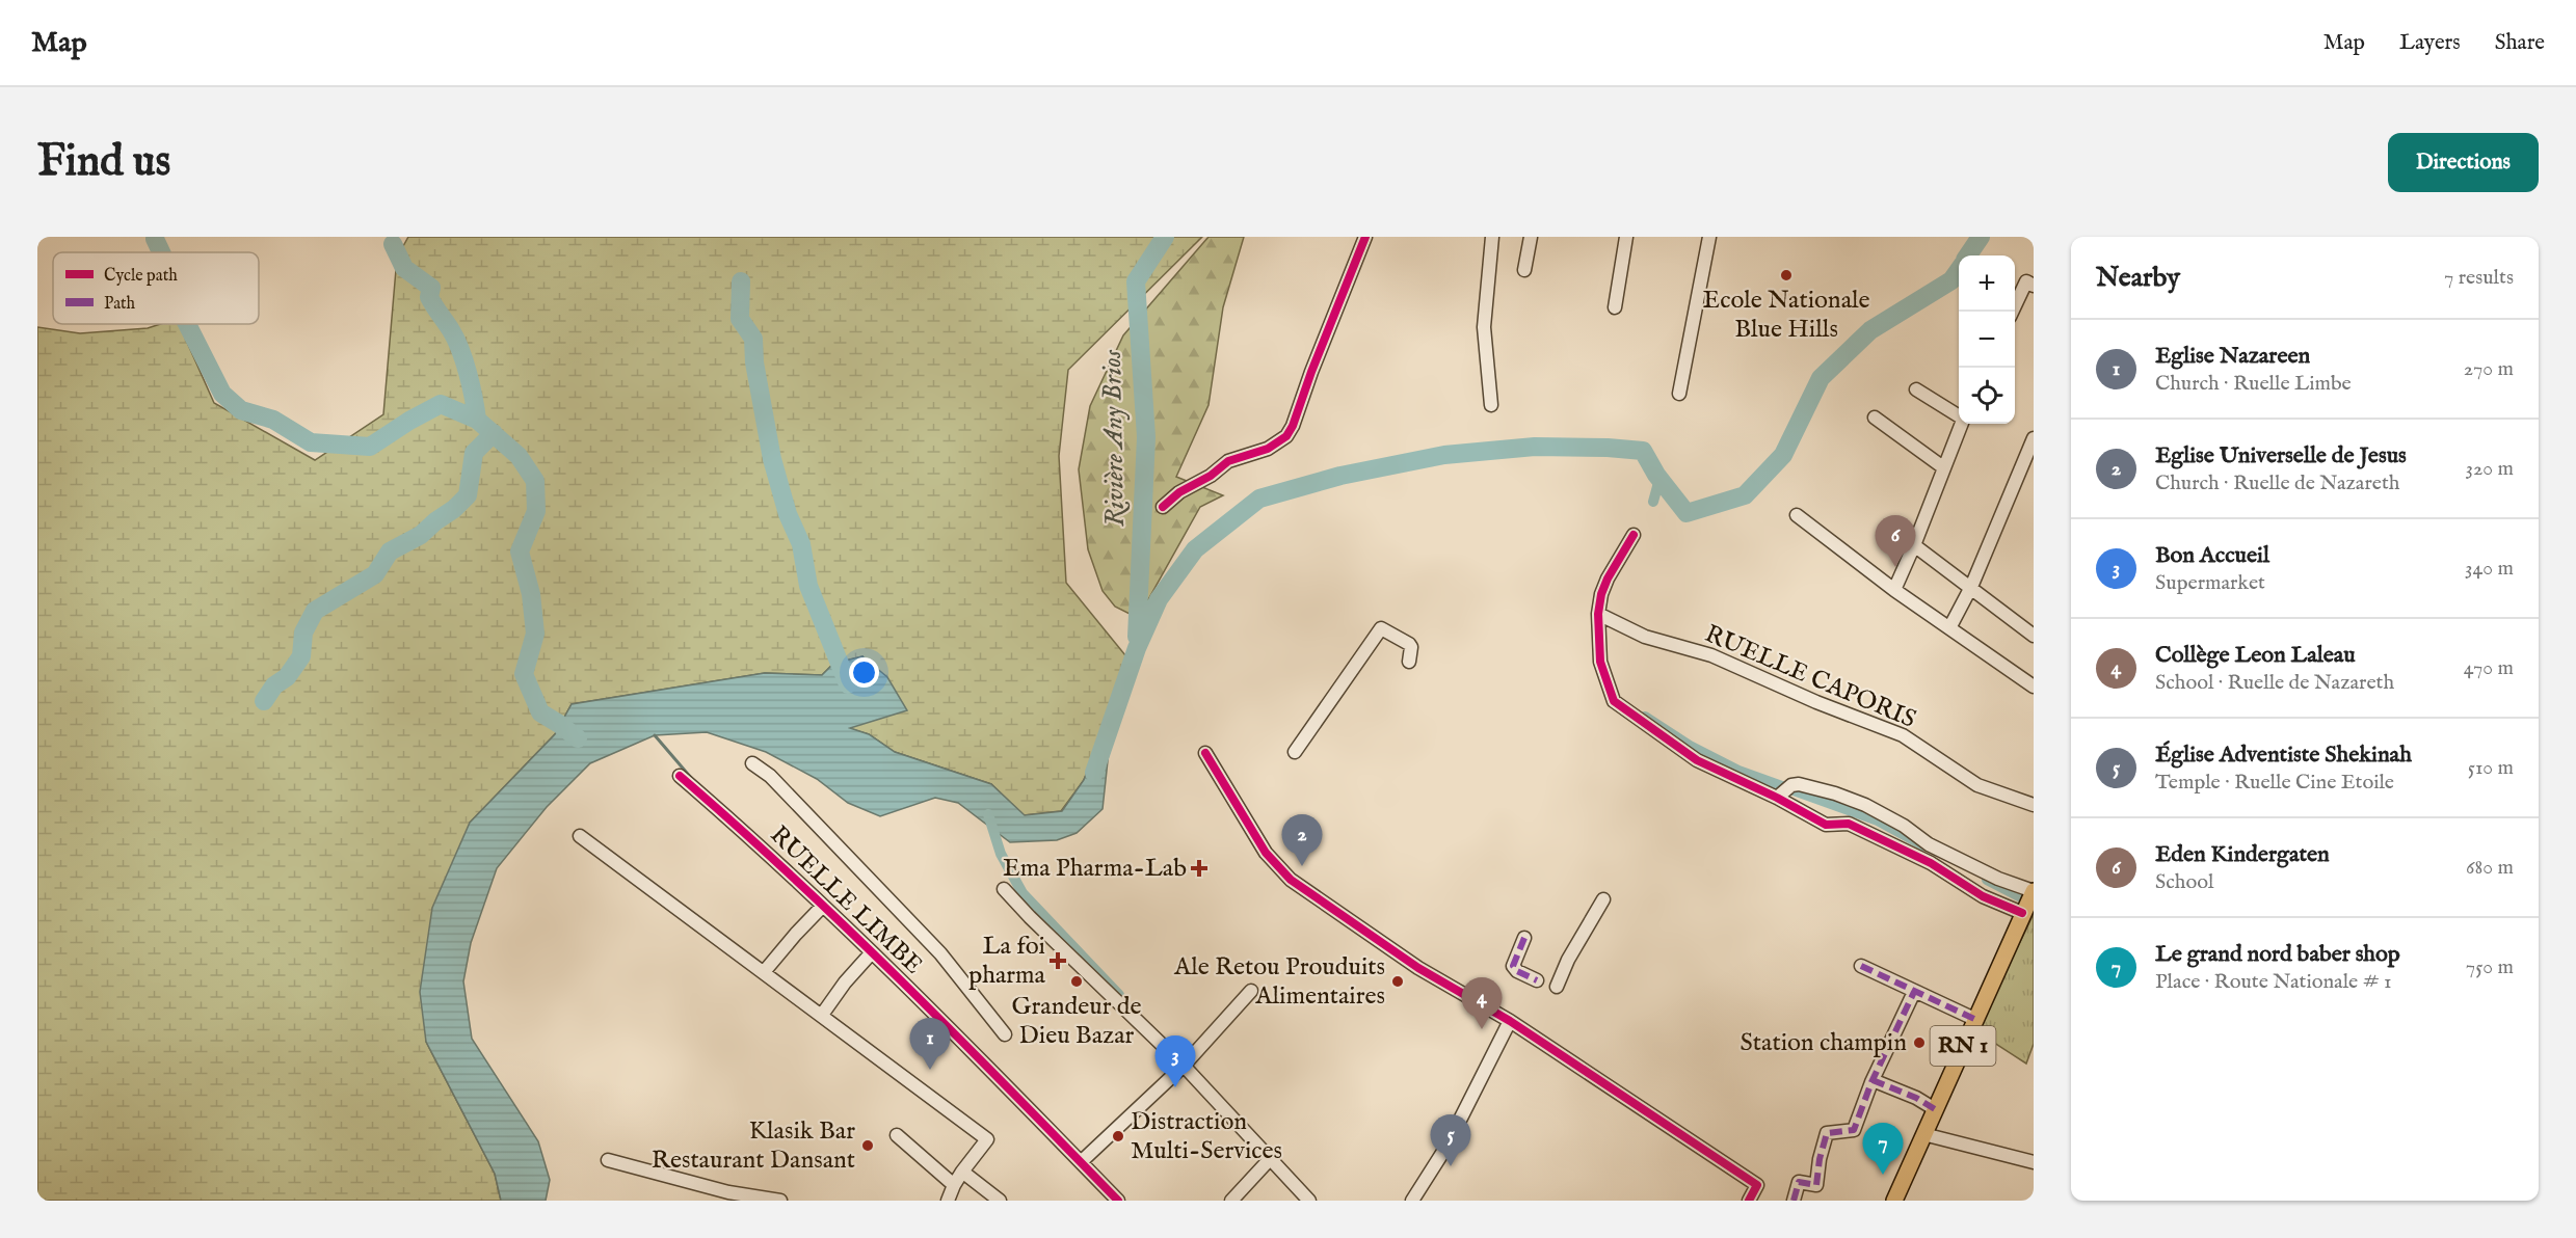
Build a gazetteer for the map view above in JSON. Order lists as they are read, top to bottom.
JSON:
{
  "streets": {
    "main road": ["RN 1"],
    "street": ["RUELLE CAPORIS", "RUELLE LIMBE"]
  },
  "water": ["Rivière Any Brios"],
  "places": {
    "other": [
      "Ecole Nationale Blue Hills",
      "Grandeur de Dieu Bazar",
      "Ale Retou Prouduits Alimentaires",
      "Station champin",
      "Distraction Multi-Services",
      "Klasik Bar Restaurant Dansant"
    ],
    "health": ["Ema Pharma-Lab", "La foi pharma"]
  },
  "legend": ["Cycle path", "Path"],
  "page": {
    "header": "Map",
    "nav": ["Map", "Layers", "Share"],
    "buttons": "Directions",
    "title": "Find us",
    "heading": ["Nearby", "7 results"],
    "map_buttons": ["+", "−"],
    "list": [
      {
        "mark": "1",
        "name": "Eglise Nazareen",
        "note": "Church · Ruelle Limbe",
        "value": "270 m"
      },
      {
        "mark": "2",
        "name": "Eglise Universelle de Jesus",
        "note": "Church · Ruelle de Nazareth",
        "value": "320 m"
      },
      {
        "mark": "3",
        "name": "Bon Accueil",
        "note": "Supermarket",
        "value": "340 m"
      },
      {
        "mark": "4",
        "name": "Collège Leon Laleau",
        "note": "School · Ruelle de Nazareth",
        "value": "470 m"
      },
      {
        "mark": "5",
        "name": "Église Adventiste Shekinah",
        "note": "Temple · Ruelle Cine Etoile",
        "value": "510 m"
      },
      {
        "mark": "6",
        "name": "Eden Kindergaten",
        "note": "School",
        "value": "680 m"
      },
      {
        "mark": "7",
        "name": "Le grand nord baber shop",
        "note": "Place · Route Nationale # 1",
        "value": "750 m"
      }
    ],
    "pins": [
      "6",
      "2",
      "4",
      "1",
      "3",
      "5",
      "7"
    ]
  }
}
